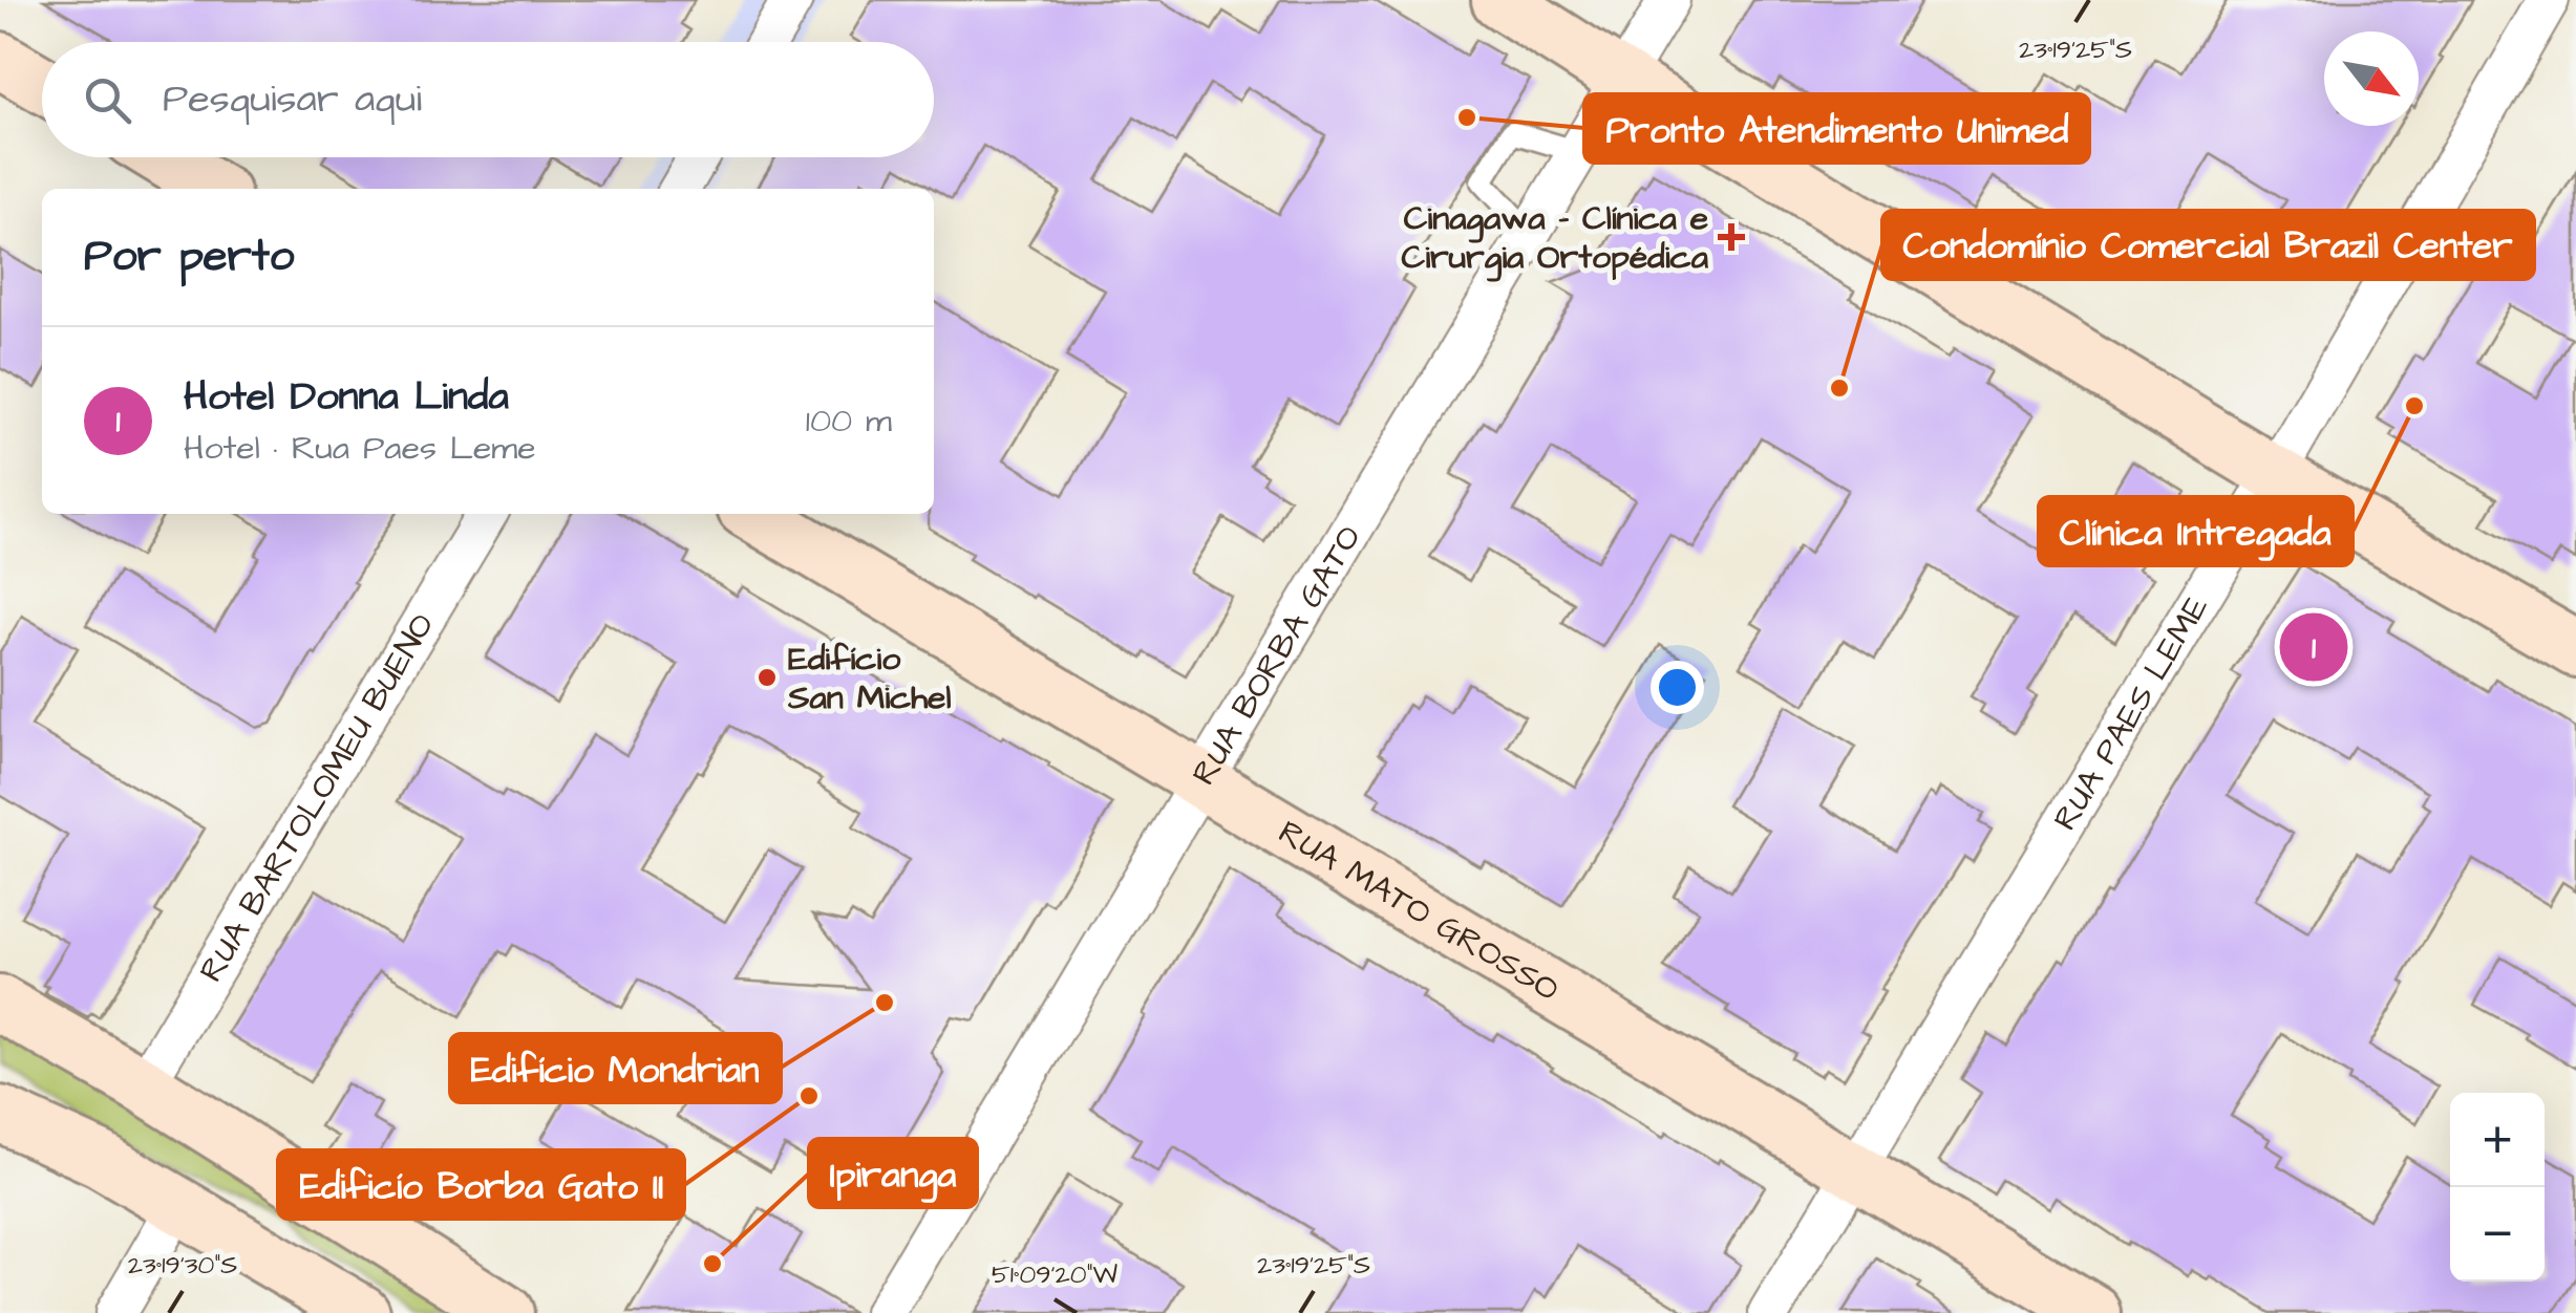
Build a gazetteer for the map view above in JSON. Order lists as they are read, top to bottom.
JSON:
{
  "streets": {
    "main road": ["RUA MATO GROSSO"],
    "street": ["RUA BORBA GATO", "RUA PAES LEME", "RUA BARTOLOMEU BUENO"]
  },
  "crossings": [
    ["RUA BORBA GATO", "RUA MATO GROSSO"],
    ["RUA PAES LEME", "RUA MATO GROSSO"]
  ],
  "places": {
    "other": [
      "Pronto Atendimento Unimed",
      "Condomínio Comercial Brazil Center",
      "Clínica Intregada",
      "Edifício San Michel",
      "Edifício Mondrian",
      "Edificío Borba Gato II",
      "Ipiranga"
    ],
    "health": ["Cinagawa - Clínica e Cirurgia Ortopédica"]
  },
  "north": "bottom right",
  "page": {
    "search": "Pesquisar aqui",
    "heading": "Por perto",
    "list": [
      {
        "mark": "1",
        "name": "Hotel Donna Linda",
        "note": "Hotel · Rua Paes Leme",
        "value": "100 m"
      }
    ],
    "pins": "1",
    "map_buttons": ["+", "−"]
  },
  "coordinates": ["23°19'25\"S", "23°19'30\"S", "51°09'20\"W"]
}
